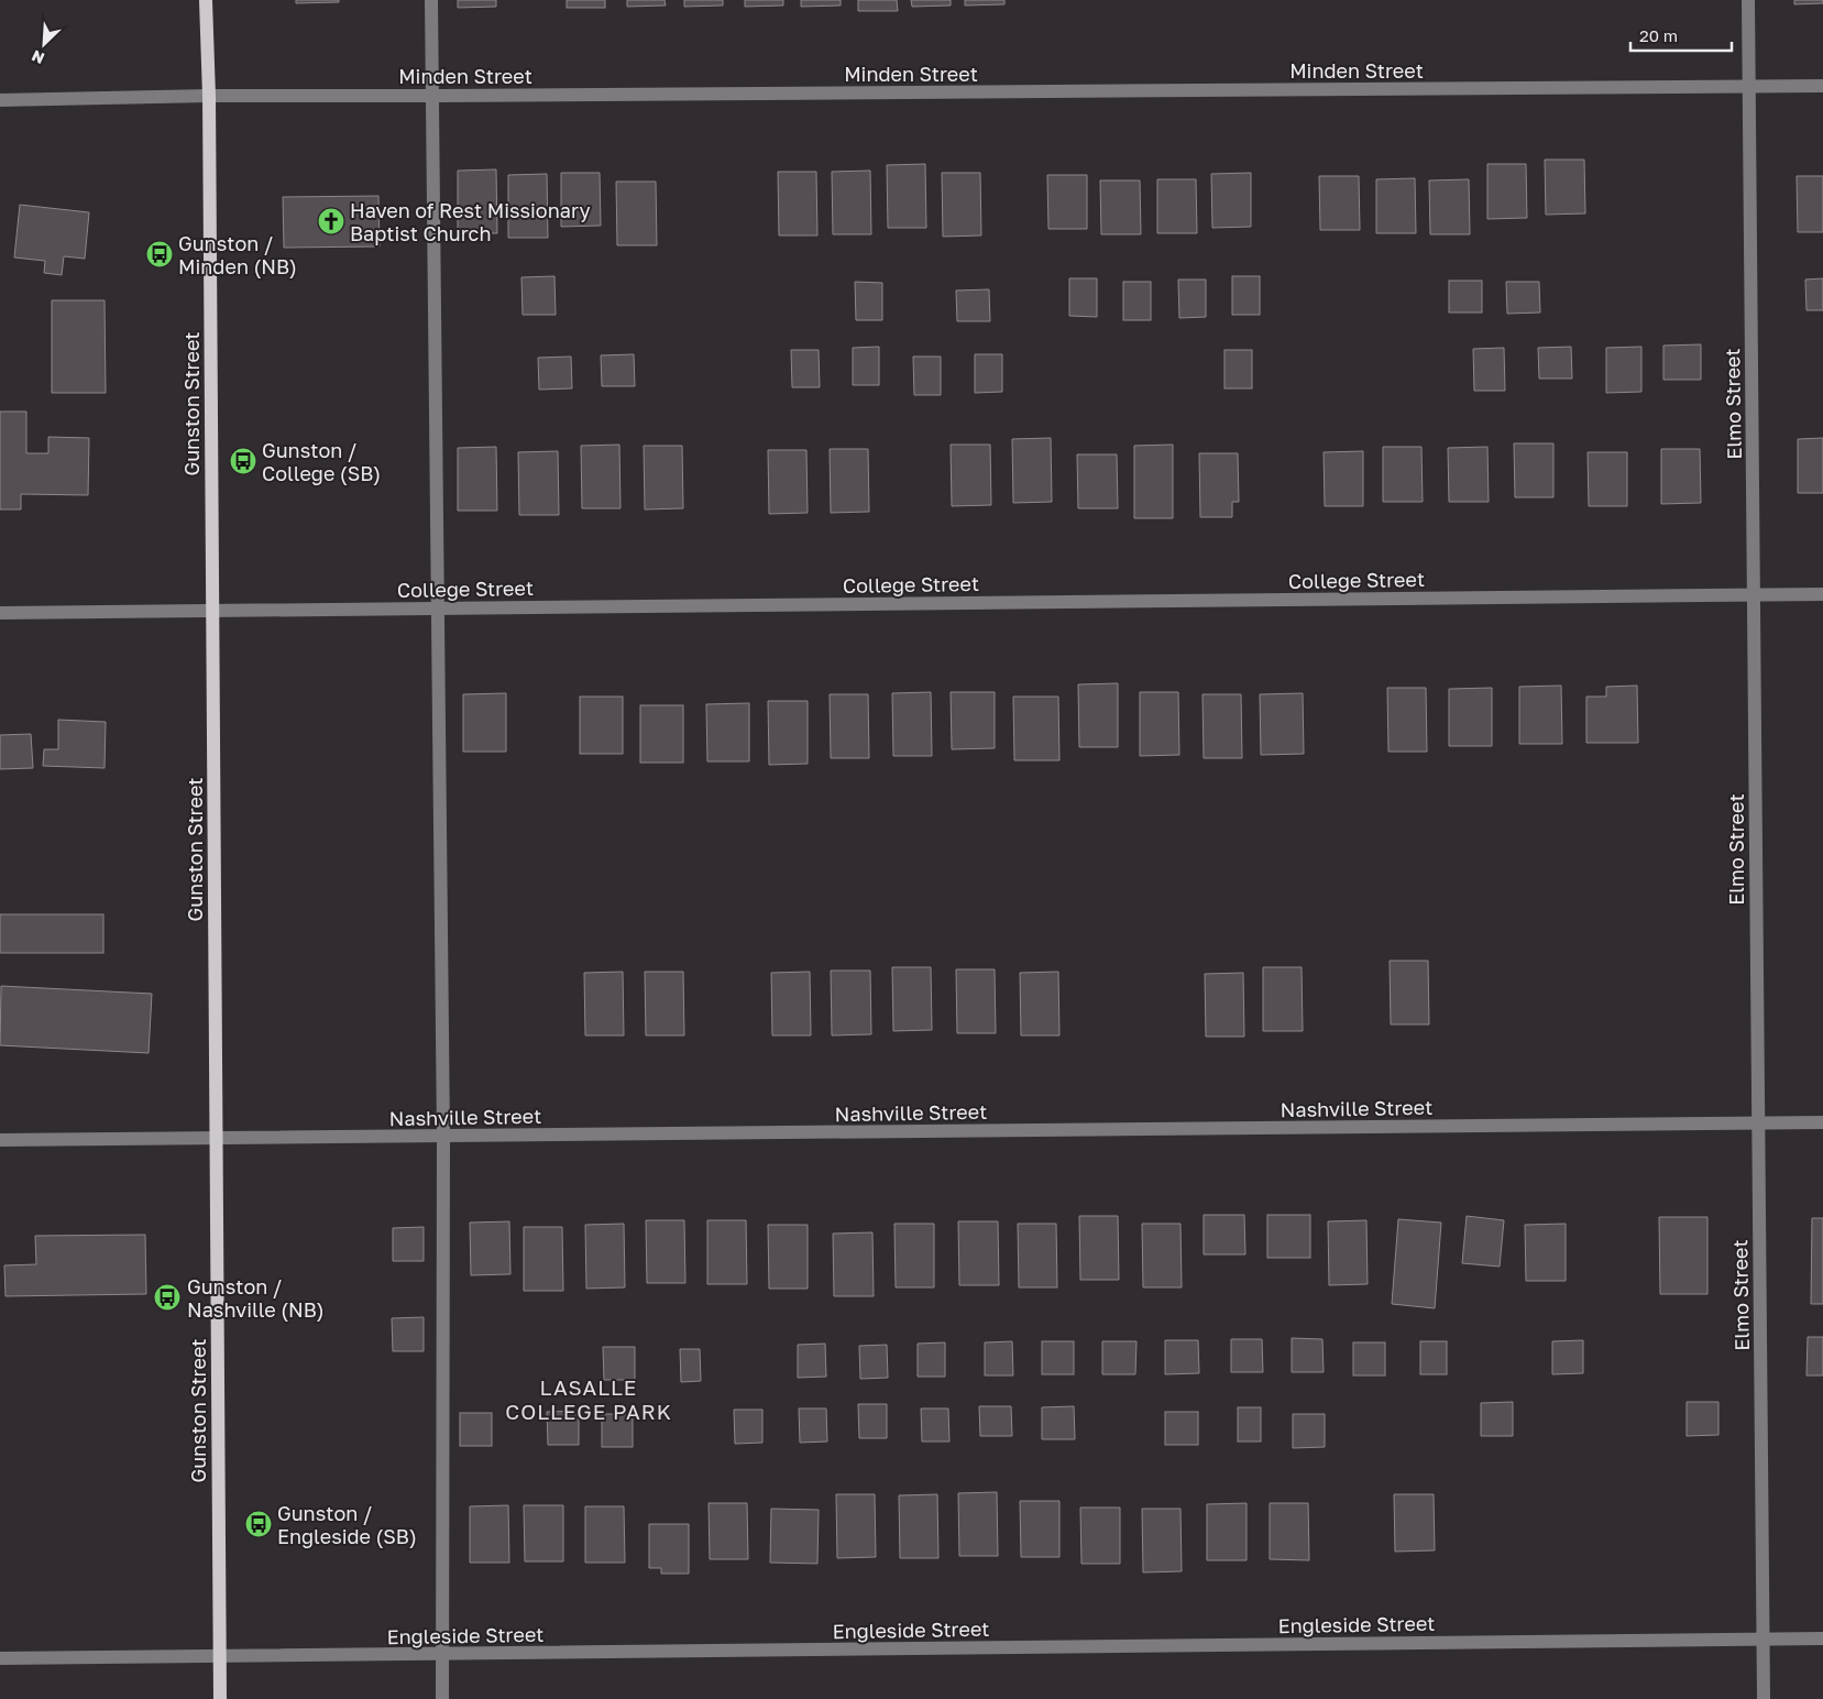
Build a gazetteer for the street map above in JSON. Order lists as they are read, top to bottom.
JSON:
{
  "streets": {
    "main road": ["Gunston Street"],
    "street": [
      "Minden Street",
      "Elmo Street",
      "College Street",
      "Nashville Street",
      "Engleside Street"
    ]
  },
  "crossings": [
    ["Minden Street", "Gunston Street"],
    ["Minden Street", "Elmo Street"],
    ["Gunston Street", "College Street"],
    ["Gunston Street", "Nashville Street"],
    ["Gunston Street", "Engleside Street"],
    ["Elmo Street", "College Street"],
    ["Elmo Street", "Nashville Street"],
    ["Elmo Street", "Engleside Street"]
  ],
  "districts": ["LASALLE COLLEGE PARK"],
  "places": {
    "church": ["Haven of Rest Missionary Baptist Church"],
    "bus stop": [
      "Gunston / Minden (NB)",
      "Gunston / College (SB)",
      "Gunston / Nashville (NB)",
      "Gunston / Engleside (SB)"
    ]
  },
  "scale_bar": "20 m",
  "north": "bottom left"
}
